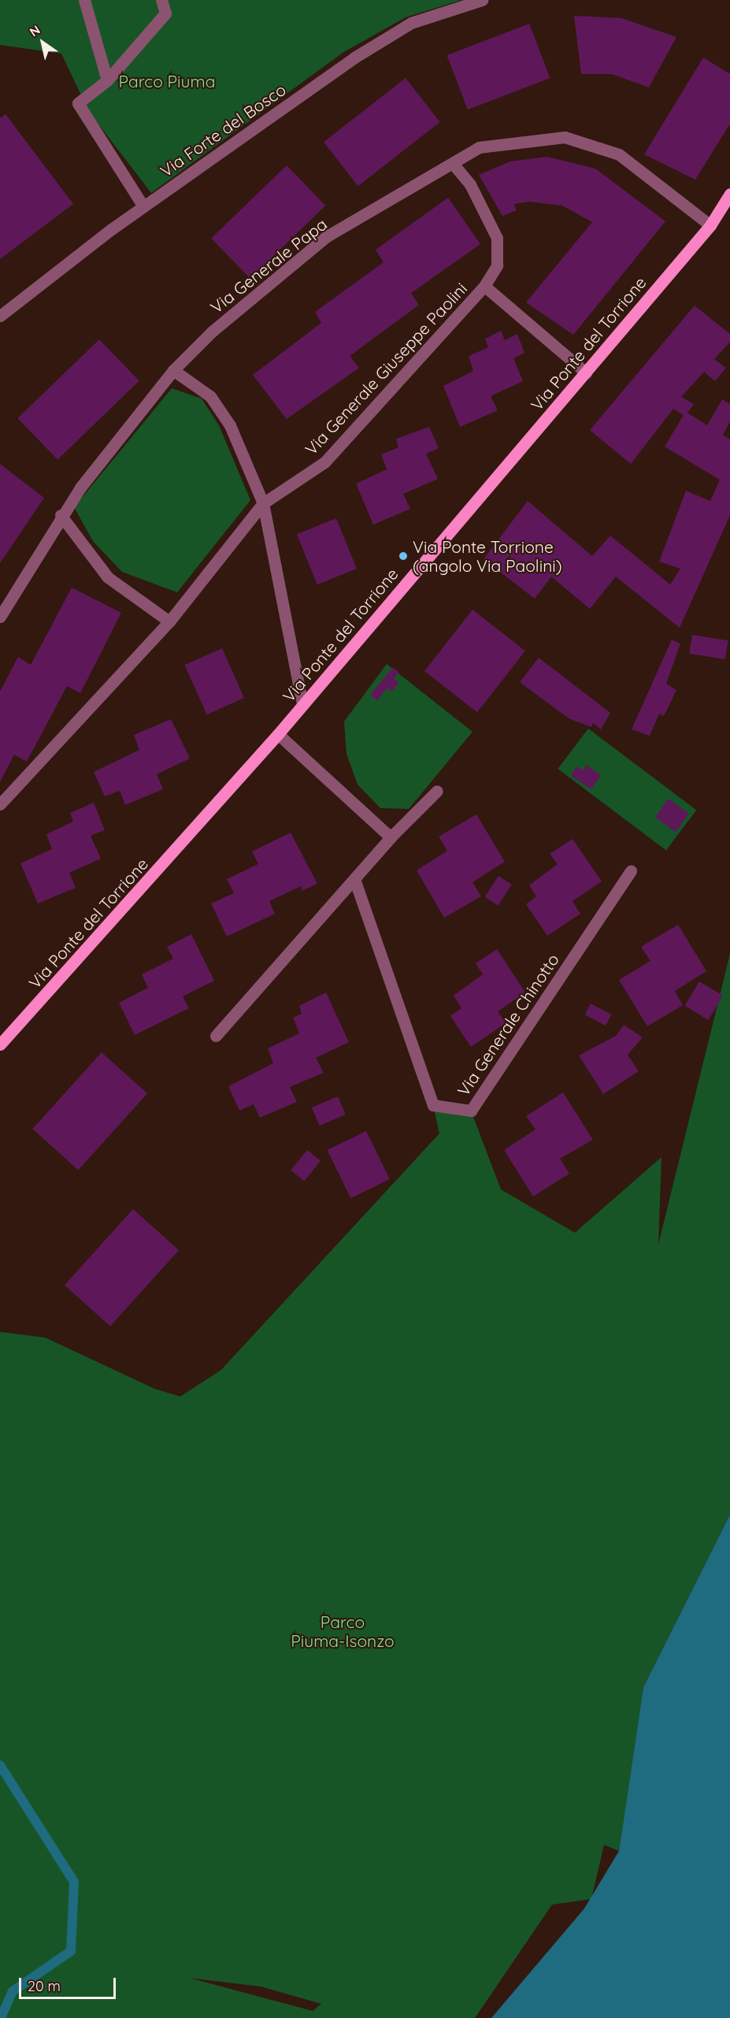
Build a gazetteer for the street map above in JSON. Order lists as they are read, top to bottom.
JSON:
{
  "streets": {
    "main road": ["Via Ponte del Torrione"],
    "street": [
      "Via Forte del Bosco",
      "Via Generale Papa",
      "Via Generale Giuseppe Paolini",
      "Via Generale Chinotto"
    ]
  },
  "crossings": [
    ["Via Generale Papa", "Via Ponte del Torrione"],
    ["Via Generale Papa", "Via Generale Giuseppe Paolini"],
    ["Via Ponte del Torrione", "Via Generale Giuseppe Paolini"]
  ],
  "parks": ["Parco Piuma", "Parco Piuma-Isonzo"],
  "places": ["Via Ponte Torrione (angolo Via Paolini)"],
  "scale_bar": "20 m",
  "north": "top left"
}
